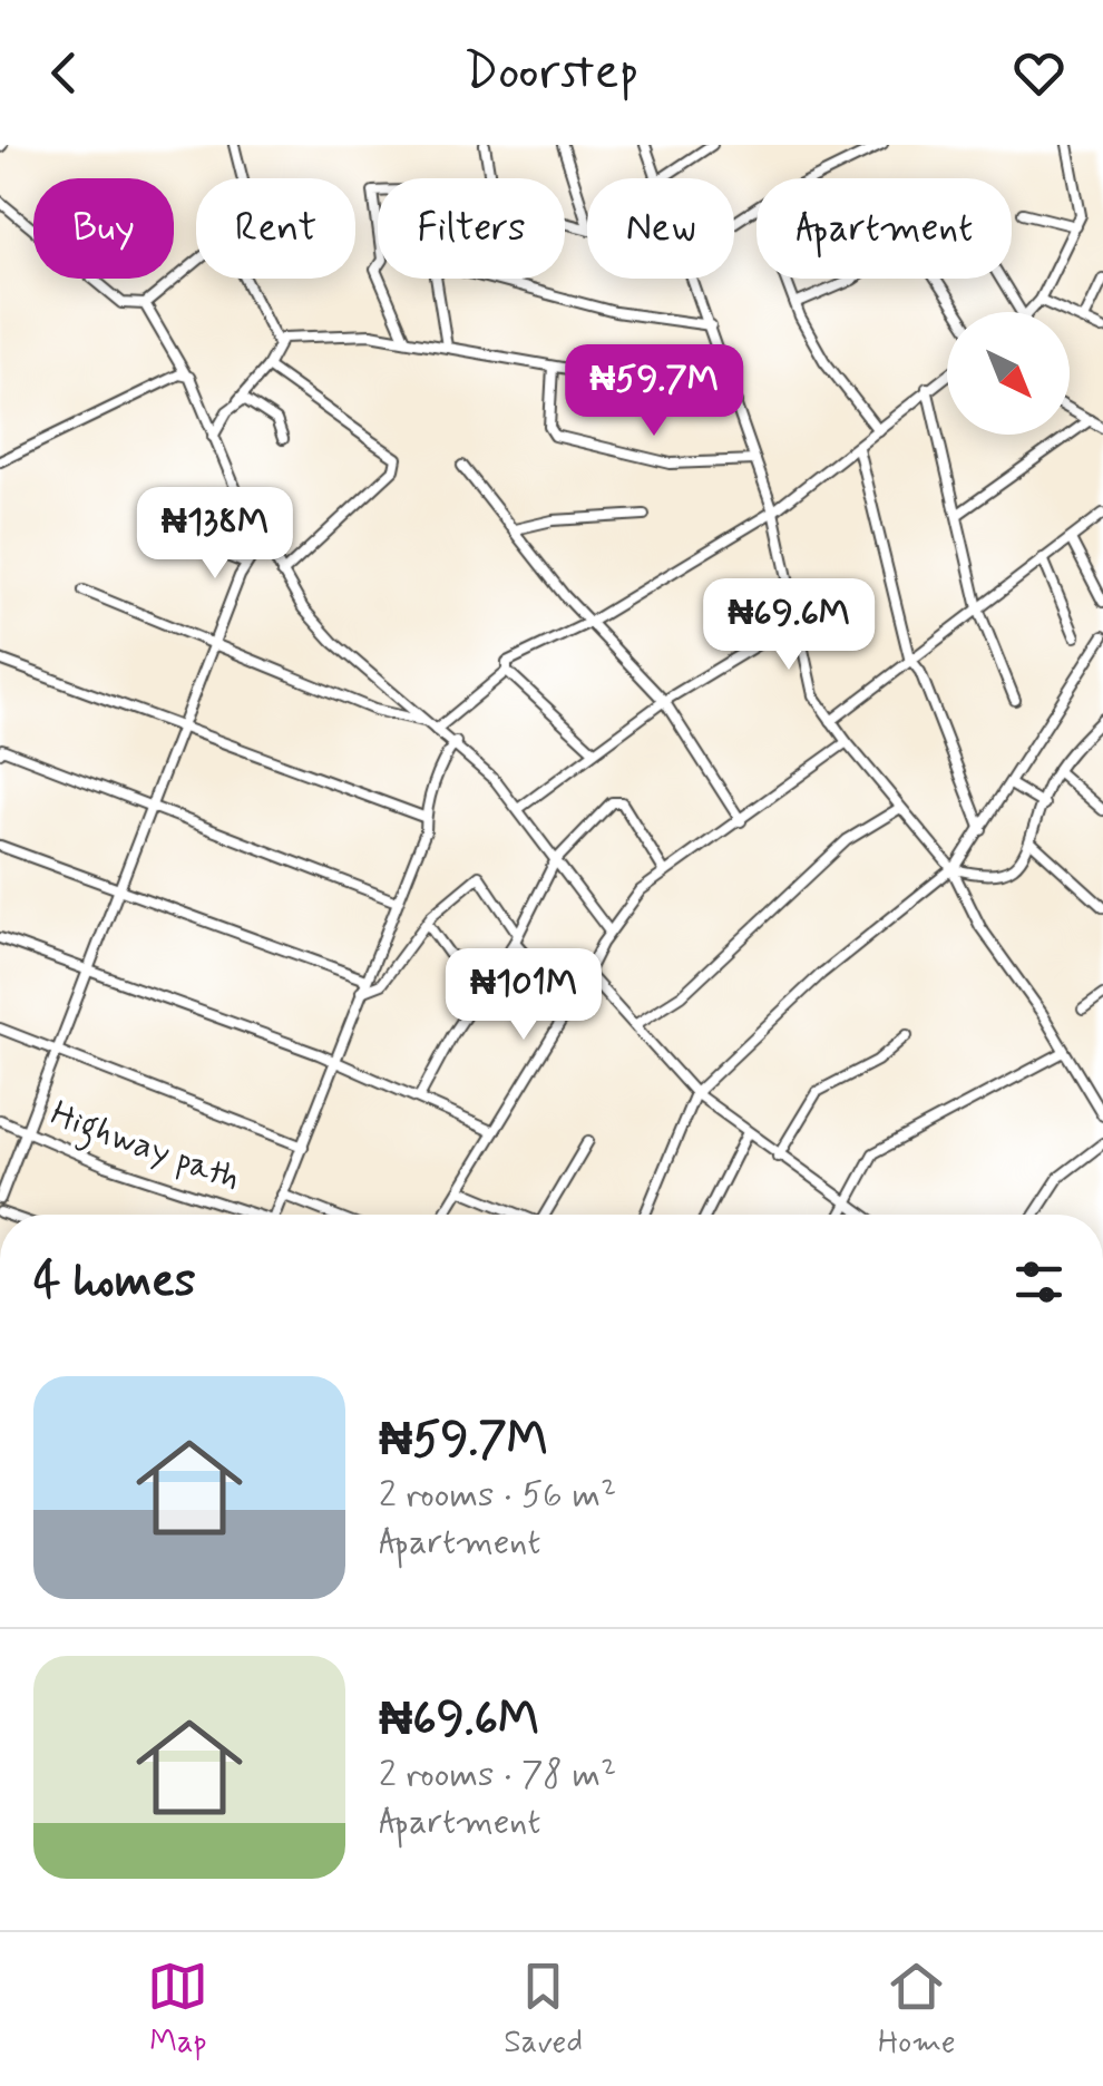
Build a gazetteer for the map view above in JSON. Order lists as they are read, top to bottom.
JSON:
{
  "streets": {
    "street": ["Highway path"]
  },
  "north": "bottom right",
  "page": {
    "header": "Doorstep",
    "chip": [
      "Buy",
      "Rent",
      "Filters",
      "New",
      "Apartment"
    ],
    "price": [
      "₦59.7M",
      "₦138M",
      "₦69.6M",
      "₦101M"
    ],
    "heading": "4 homes",
    "list": [
      {
        "name": "₦59.7M",
        "note": "2 rooms · 56 m² · Apartment"
      },
      {
        "name": "₦69.6M",
        "note": "2 rooms · 78 m² · Apartment"
      }
    ],
    "tabs": ["Map", "Saved", "Home"]
  }
}
